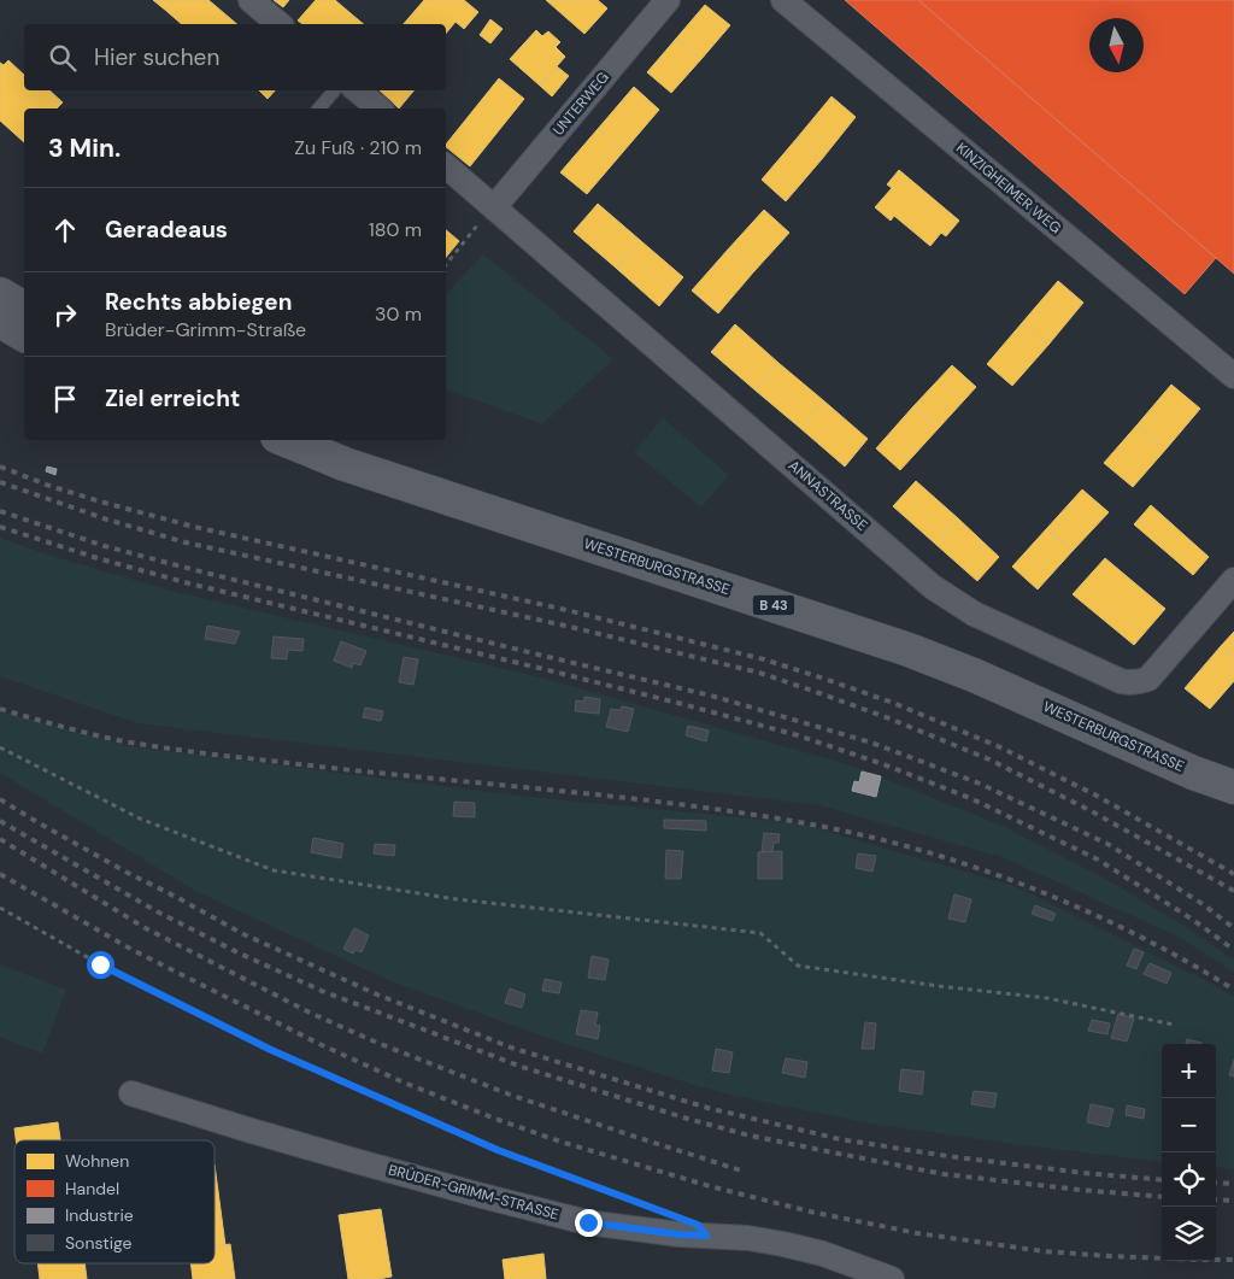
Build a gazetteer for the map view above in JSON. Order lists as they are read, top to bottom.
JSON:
{
  "streets": {
    "main road": ["WESTERBURGSTRASSE", "B 43"],
    "street": [
      "UNTERWEG",
      "KINZIGHEIMER WEG",
      "ANNASTRASSE",
      "BRÜDER-GRIMM-STRASSE"
    ]
  },
  "crossings": [
    ["UNTERWEG", "ANNASTRASSE"]
  ],
  "legend": [
    "Wohnen",
    "Handel",
    "Industrie",
    "Sonstige"
  ],
  "north": "bottom",
  "page": {
    "search": "Hier suchen",
    "heading": ["3 Min.", "Zu Fuß · 210 m"],
    "list": [
      ["Geradeaus", "180 m"],
      ["Rechts abbiegen", "Brüder-Grimm-Straße", "30 m"],
      "Ziel erreicht"
    ],
    "map_buttons": ["+", "−"]
  }
}
